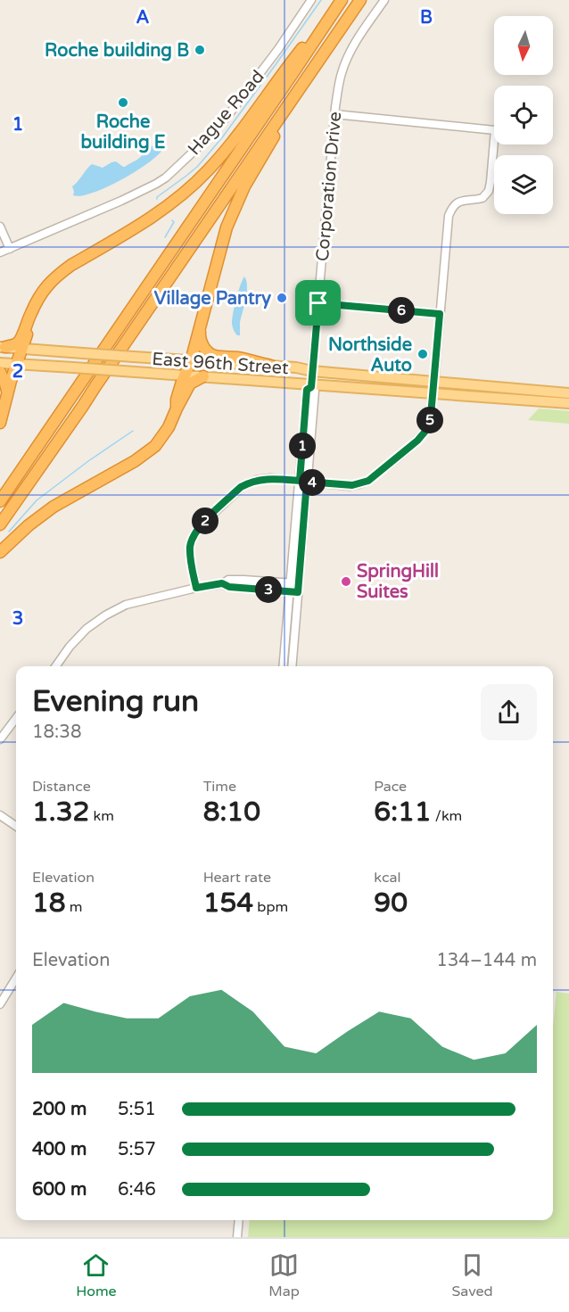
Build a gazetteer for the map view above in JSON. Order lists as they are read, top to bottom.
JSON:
{
  "streets": {
    "main road": ["East 96th Street"],
    "street": ["Hague Road", "Corporation Drive"]
  },
  "crossings": [
    ["Corporation Drive", "East 96th Street"]
  ],
  "places": [
    "Roche building B",
    "Roche building E",
    "Village Pantry",
    "Northside Auto",
    "SpringHill Suites"
  ],
  "north": "bottom",
  "page": {
    "pins": [
      "6",
      "5",
      "1",
      "4",
      "2",
      "3"
    ],
    "heading": ["Evening run", "18:38"],
    "stats": [
      ["Distance", "1.32 km"],
      ["Time", "8:10"],
      ["Pace", "6:11 /km"],
      ["Elevation", "18 m"],
      ["Heart rate", "154 bpm"],
      ["kcal", "90"]
    ],
    "chart": ["Elevation", "134–144 m"],
    "list": [
      {
        "name": "200 m",
        "note": "5:51"
      },
      {
        "name": "400 m",
        "note": "5:57"
      },
      {
        "name": "600 m",
        "note": "6:46"
      }
    ],
    "tabs": ["Home", "Map", "Saved"]
  },
  "grid": {
    "columns": ["A", "B"],
    "rows": ["1", "2", "3"]
  }
}
